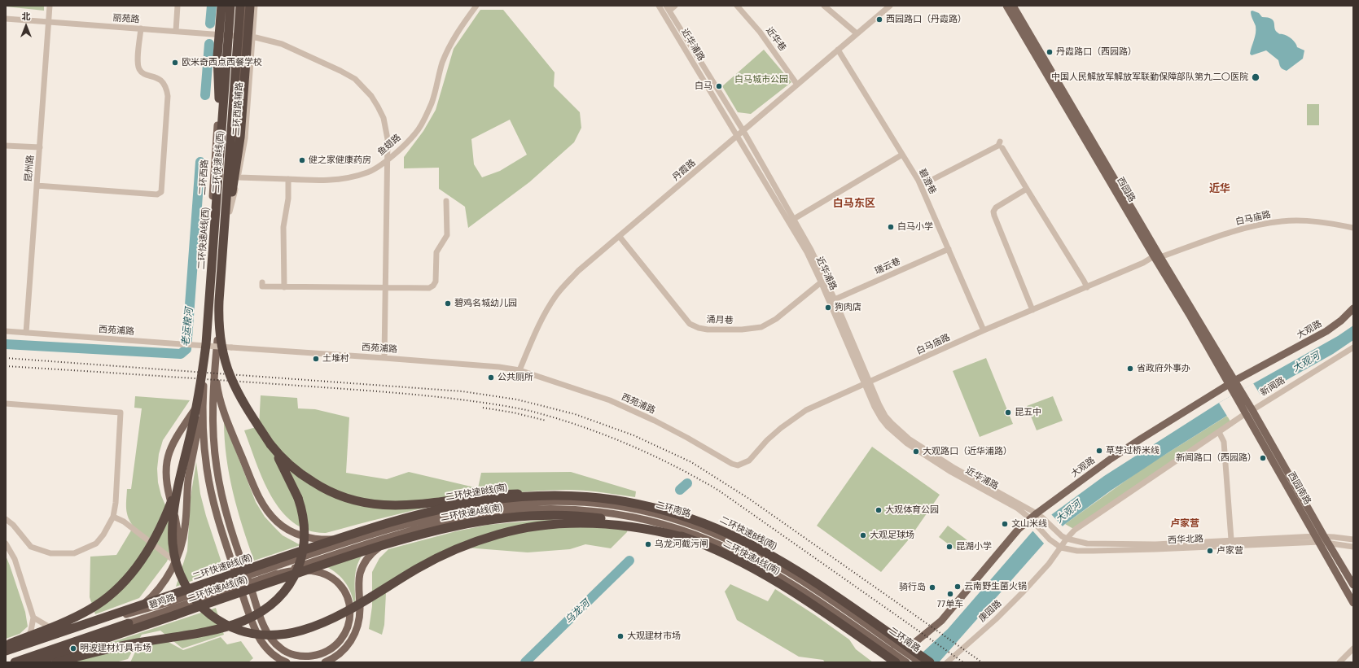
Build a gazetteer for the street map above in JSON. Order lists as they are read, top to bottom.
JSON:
{
  "streets": {
    "highway": [
      "二环快速B线(西)",
      "二环快速A线(西)",
      "二环快速B线(南)",
      "二环快速A线(南)",
      "碧鸡路"
    ],
    "main road": [
      "二环西路",
      "西园路",
      "大观路",
      "西园南路",
      "二环南路"
    ],
    "street": [
      "丽苑路",
      "近华巷",
      "近华浦路",
      "鱼翅路",
      "昆州路",
      "丹霞路",
      "碧澄巷",
      "白马庙路",
      "瑞云巷",
      "涌月巷",
      "西苑浦路",
      "新闻路",
      "西华北路",
      "庚园路"
    ]
  },
  "crossings": [
    ["丽苑路", "鱼翅路"],
    ["丽苑路", "昆州路"],
    ["丽苑路", "二环西路"],
    ["丽苑路", "西苑浦路"],
    ["近华巷", "丹霞路"],
    ["近华浦路", "丹霞路"],
    ["近华浦路", "白马庙路"],
    ["近华浦路", "瑞云巷"],
    ["近华浦路", "涌月巷"],
    ["近华浦路", "大观路"],
    ["近华浦路", "西华北路"],
    ["鱼翅路", "二环西路"],
    ["鱼翅路", "二环快速A线(西)"],
    ["昆州路", "西苑浦路"],
    ["丹霞路", "碧澄巷"],
    ["丹霞路", "涌月巷"],
    ["丹霞路", "西苑浦路"],
    ["二环西路", "二环快速A线(西)"],
    ["碧澄巷", "白马庙路"],
    ["碧澄巷", "瑞云巷"],
    ["西园路", "白马庙路"],
    ["西园路", "大观路"],
    ["西园路", "西园南路"],
    ["白马庙路", "西苑浦路"],
    ["大观路", "西园南路"],
    ["大观路", "西华北路"],
    ["新闻路", "西园南路"],
    ["新闻路", "庚园路"],
    ["西园南路", "西华北路"],
    ["二环南路", "碧鸡路"],
    ["西华北路", "庚园路"]
  ],
  "districts": ["近华", "白马东区", "卢家营"],
  "water": ["老运粮河", "大观河", "乌龙河"],
  "parks": ["白马城市公园"],
  "places": [
    "西园路口（丹霞路）",
    "丹霞路口（西园路）",
    "欧米奇西点西餐学校",
    "中国人民解放军解放军联勤保障部队第九二〇医院",
    "白马",
    "健之家健康药房",
    "白马小学",
    "碧鸡名城幼儿园",
    "狗肉店",
    "土堆村",
    "省政府外事办",
    "公共厕所",
    "昆五中",
    "草芽过桥米线",
    "大观路口（近华浦路）",
    "新闻路口（西园路）",
    "大观体育公园",
    "文山米线",
    "大观足球场",
    "乌龙河截污闸",
    "昆湖小学",
    "卢家营",
    "云南野生菌火锅",
    "骑行岛",
    "77单车",
    "大观建材市场",
    "明波建材灯具市场"
  ],
  "north": "top"
}
